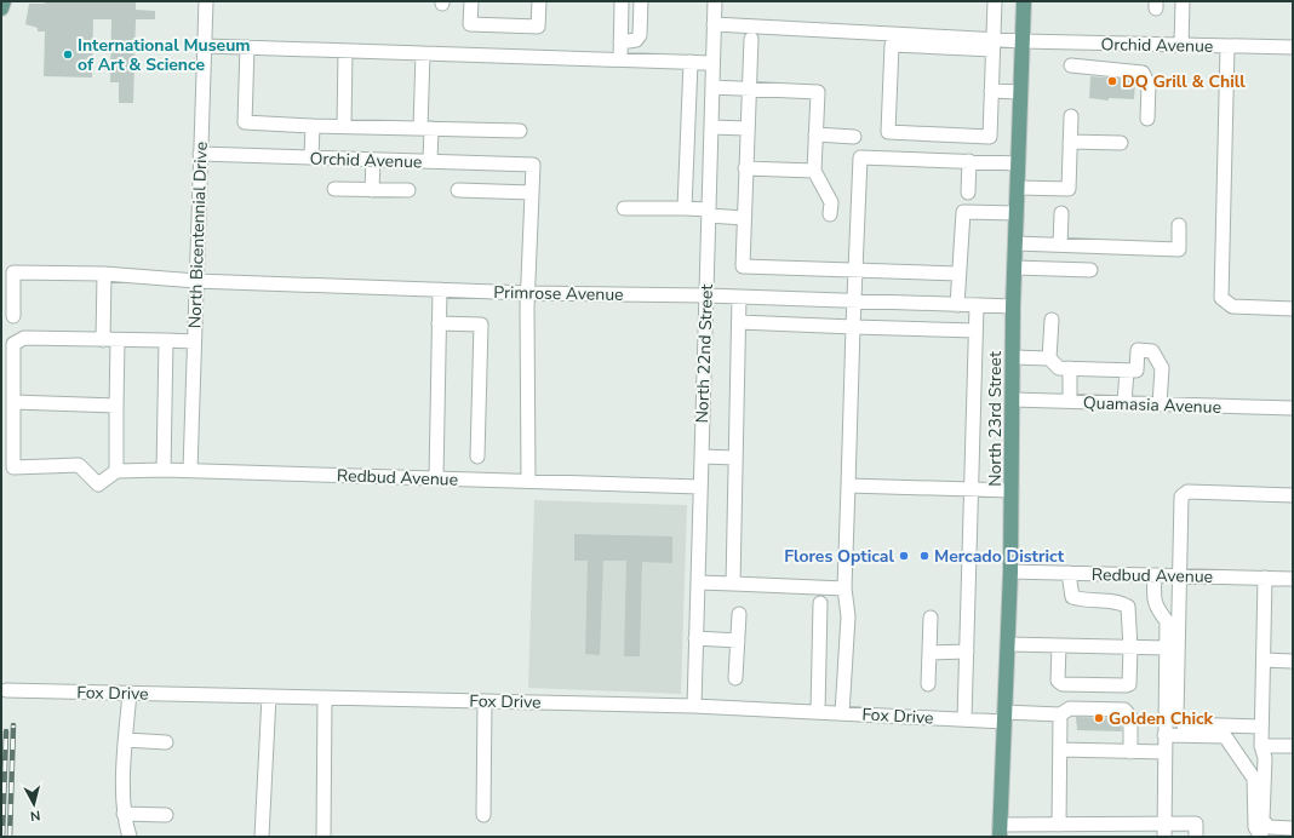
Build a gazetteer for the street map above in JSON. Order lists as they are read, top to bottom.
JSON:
{
  "streets": {
    "main road": ["North 23rd Street"],
    "street": [
      "Orchid Avenue",
      "North Bicentennial Drive",
      "Primrose Avenue",
      "North 22nd Street",
      "Quamasia Avenue",
      "Redbud Avenue",
      "Fox Drive"
    ]
  },
  "crossings": [
    ["Orchid Avenue", "North Bicentennial Drive"],
    ["Orchid Avenue", "North 23rd Street"],
    ["North Bicentennial Drive", "Primrose Avenue"],
    ["North Bicentennial Drive", "Redbud Avenue"],
    ["Primrose Avenue", "North 22nd Street"],
    ["Primrose Avenue", "North 23rd Street"],
    ["North 22nd Street", "Redbud Avenue"],
    ["North 22nd Street", "Fox Drive"],
    ["Quamasia Avenue", "North 23rd Street"],
    ["North 23rd Street", "Redbud Avenue"],
    ["North 23rd Street", "Fox Drive"]
  ],
  "places": [
    "International Museum of Art & Science",
    "DQ Grill & Chill",
    "Flores Optical",
    "Mercado District",
    "Golden Chick"
  ],
  "north": "bottom"
}
